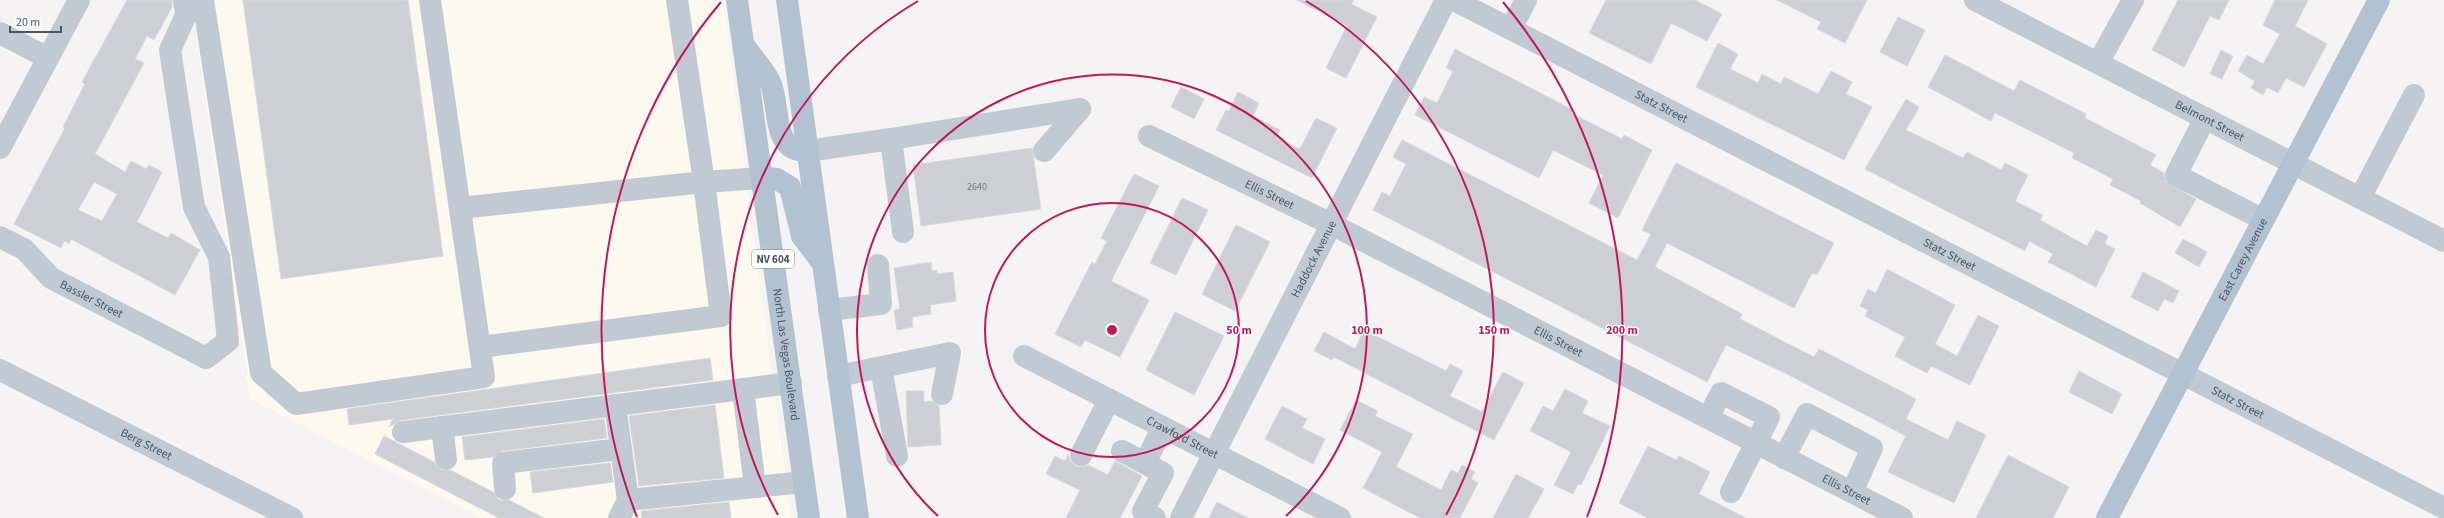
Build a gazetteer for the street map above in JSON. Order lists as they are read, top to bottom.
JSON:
{
  "streets": {
    "main road": ["East Carey Avenue", "NV 604", "North Las Vegas Boulevard"],
    "street": [
      "Statz Street",
      "Belmont Street",
      "Ellis Street",
      "Haddock Avenue",
      "Bassler Street",
      "Crawford Street",
      "Berg Street"
    ]
  },
  "crossings": [
    ["Statz Street", "East Carey Avenue"],
    ["Belmont Street", "East Carey Avenue"],
    ["Ellis Street", "Haddock Avenue"],
    ["Haddock Avenue", "Crawford Street"]
  ],
  "house_numbers": ["2640"],
  "scale_bar": "20 m",
  "rings": [
    "50 m",
    "100 m",
    "150 m",
    "200 m"
  ]
}
